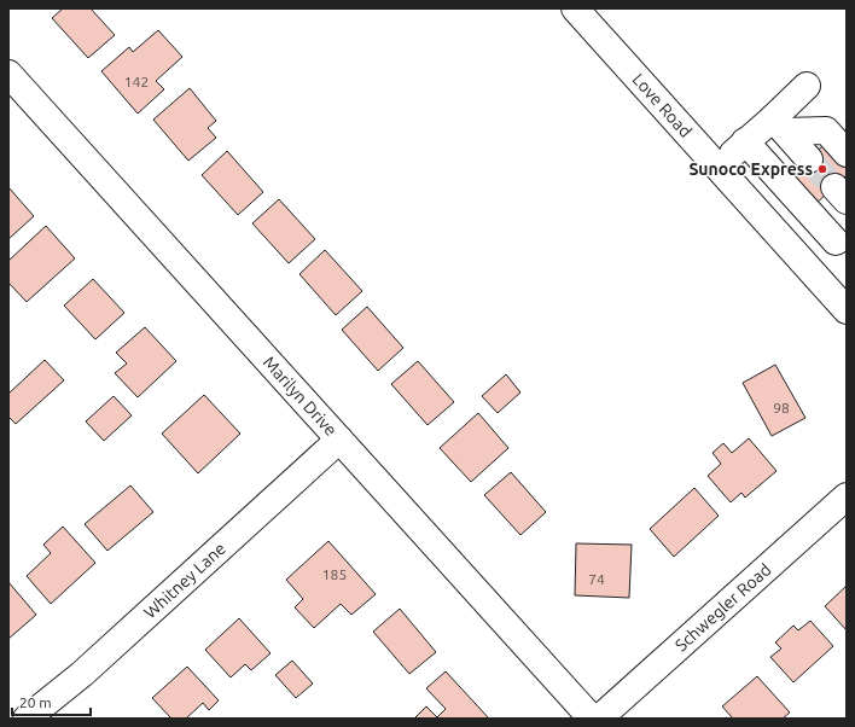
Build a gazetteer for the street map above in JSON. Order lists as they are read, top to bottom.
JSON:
{
  "streets": {
    "street": [
      "Love Road",
      "Marilyn Drive",
      "Whitney Lane",
      "Schwegler Road"
    ]
  },
  "crossings": [
    ["Marilyn Drive", "Whitney Lane"]
  ],
  "places": ["Sunoco Express"],
  "house_numbers": [
    "142",
    "98",
    "185",
    "74"
  ],
  "scale_bar": "20 m"
}
